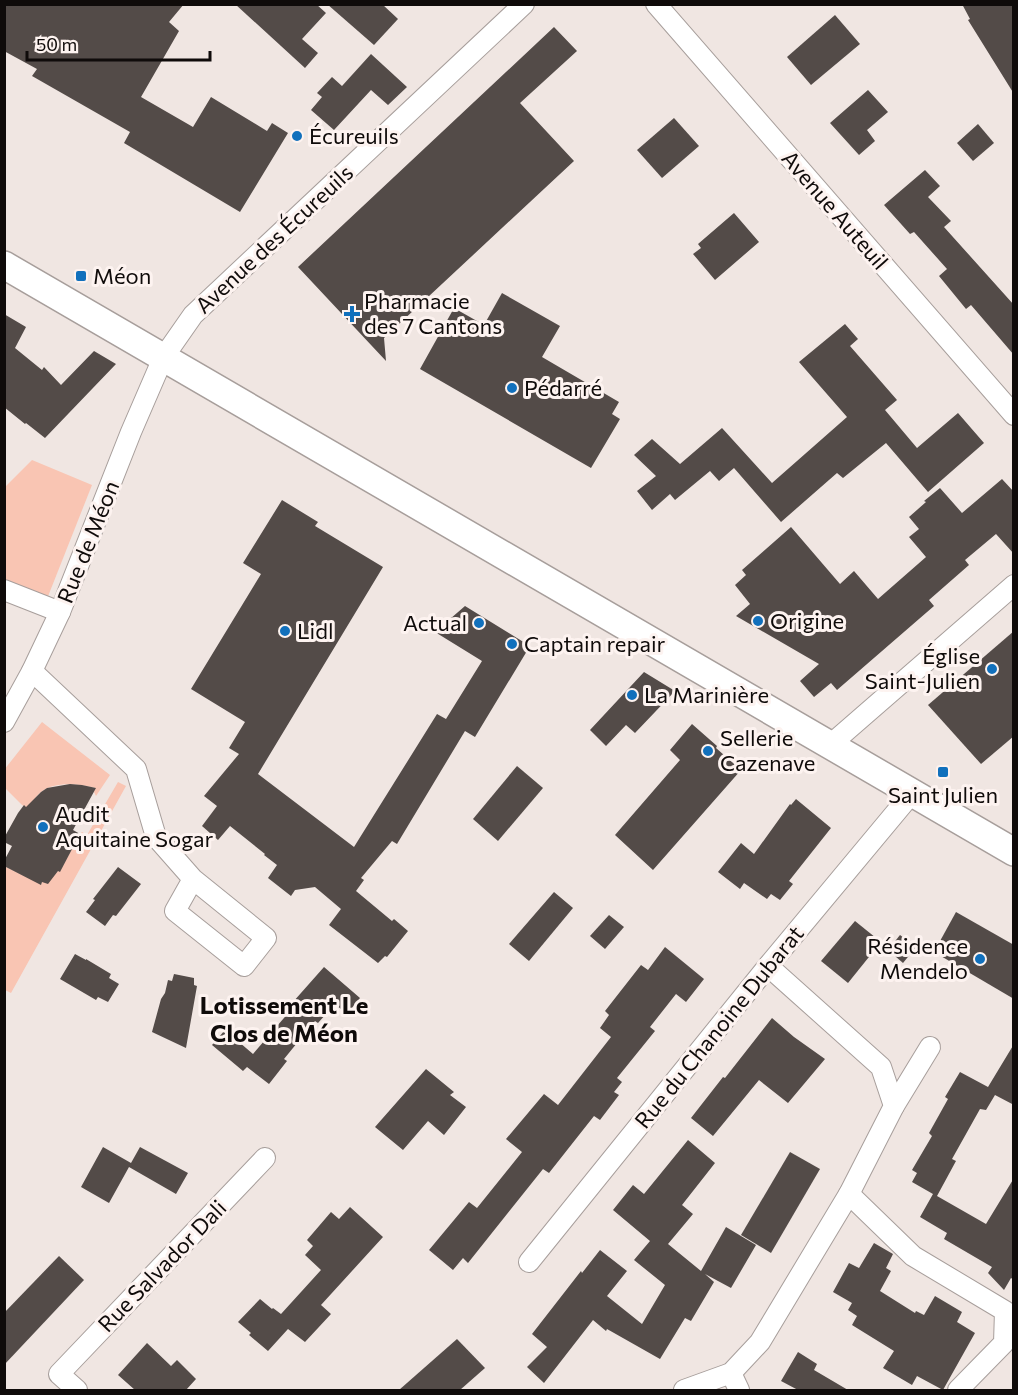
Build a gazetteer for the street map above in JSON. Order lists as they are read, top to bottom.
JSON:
{
  "streets": {
    "street": [
      "Avenue Auteuil",
      "Avenue des Écureuils",
      "Rue de Méon",
      "Rue du Chanoine Dubarat",
      "Rue Salvador Dali"
    ]
  },
  "crossings": [
    ["Avenue des Écureuils", "Rue de Méon"]
  ],
  "districts": ["Lotissement Le Clos de Méon"],
  "places": {
    "other": [
      "Écureuils",
      "Pédarré",
      "Origine",
      "Actual",
      "Lidl",
      "Captain repair",
      "Église Saint-Julien",
      "La Marinière",
      "Sellerie Cazenave",
      "Audit Aquitaine Sogar",
      "Résidence Mendelo"
    ],
    "transit": ["Méon", "Saint Julien"],
    "health": ["Pharmacie des 7 Cantons"]
  },
  "scale_bar": "50 m"
}
